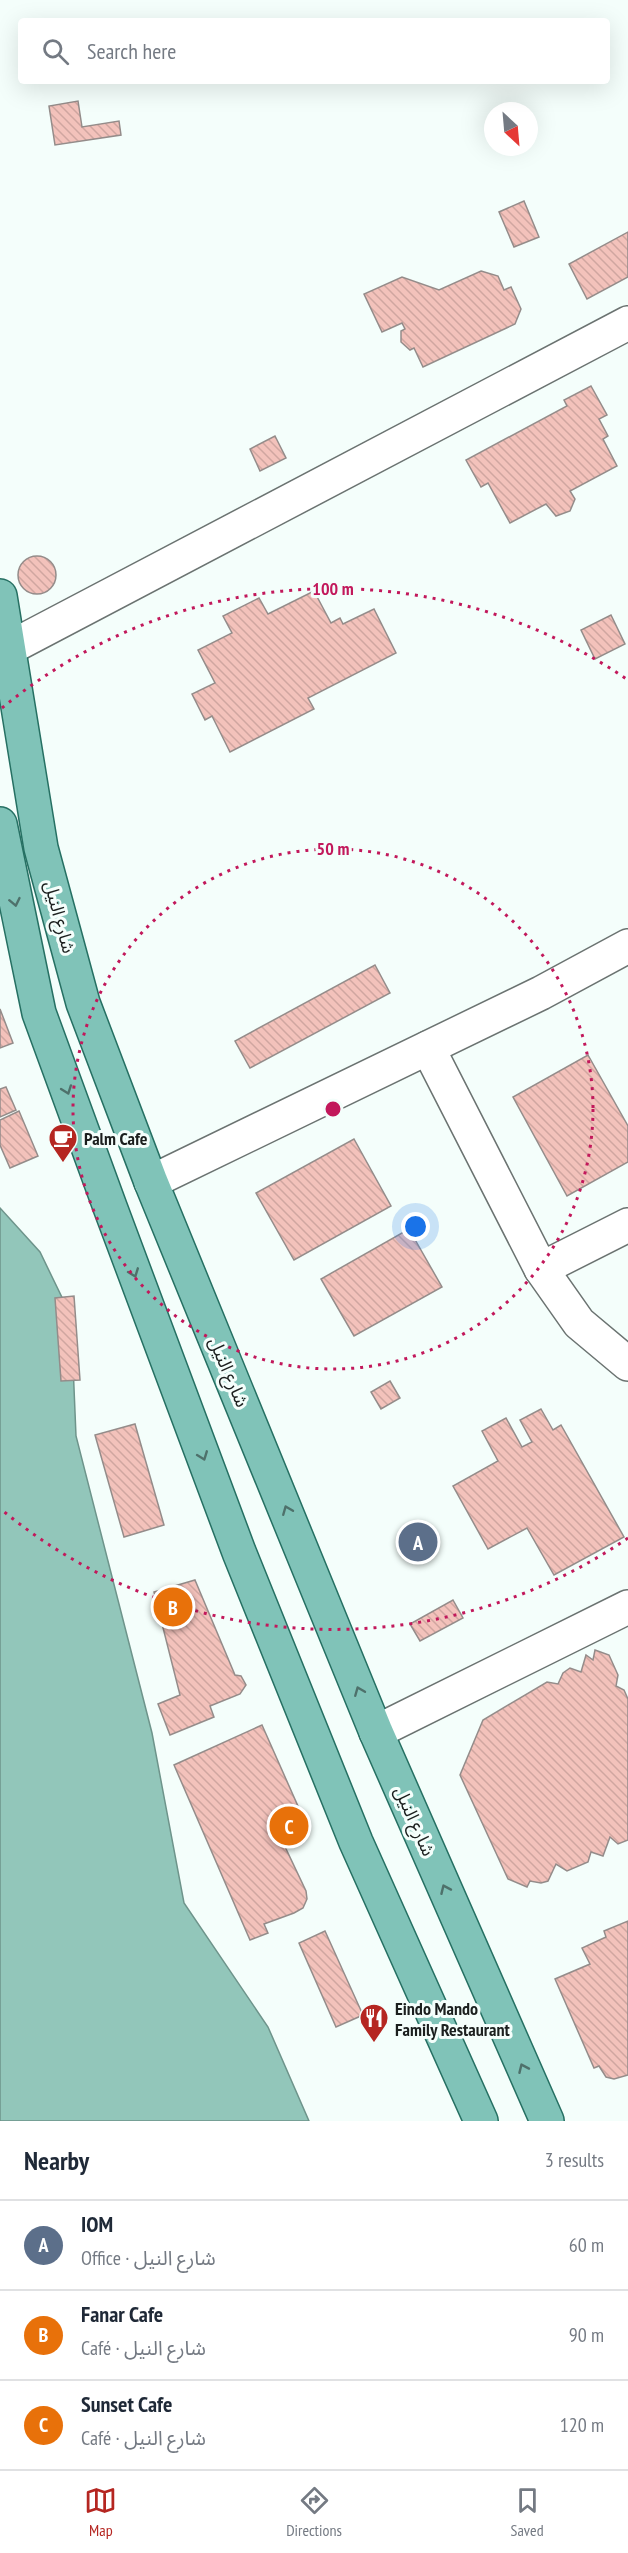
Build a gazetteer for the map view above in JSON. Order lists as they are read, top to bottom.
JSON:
{
  "streets": {
    "main road": ["شارع النيل"]
  },
  "places": {
    "cafe": ["Palm Cafe"],
    "restaurant": ["Eindo Mando Family Restaurant"]
  },
  "north": "bottom right",
  "page": {
    "search": "Search here",
    "pins": ["A", "B", "C"],
    "heading": ["Nearby", "3 results"],
    "list": [
      {
        "mark": "A",
        "name": "IOM",
        "note": "Office · شارع النيل",
        "value": "60 m"
      },
      {
        "mark": "B",
        "name": "Fanar Cafe",
        "note": "Café · شارع النيل",
        "value": "90 m"
      },
      {
        "mark": "C",
        "name": "Sunset Cafe",
        "note": "Café · شارع النيل",
        "value": "120 m"
      }
    ],
    "nav": ["Map", "Directions", "Saved"]
  },
  "rings": ["100 m", "50 m"]
}
